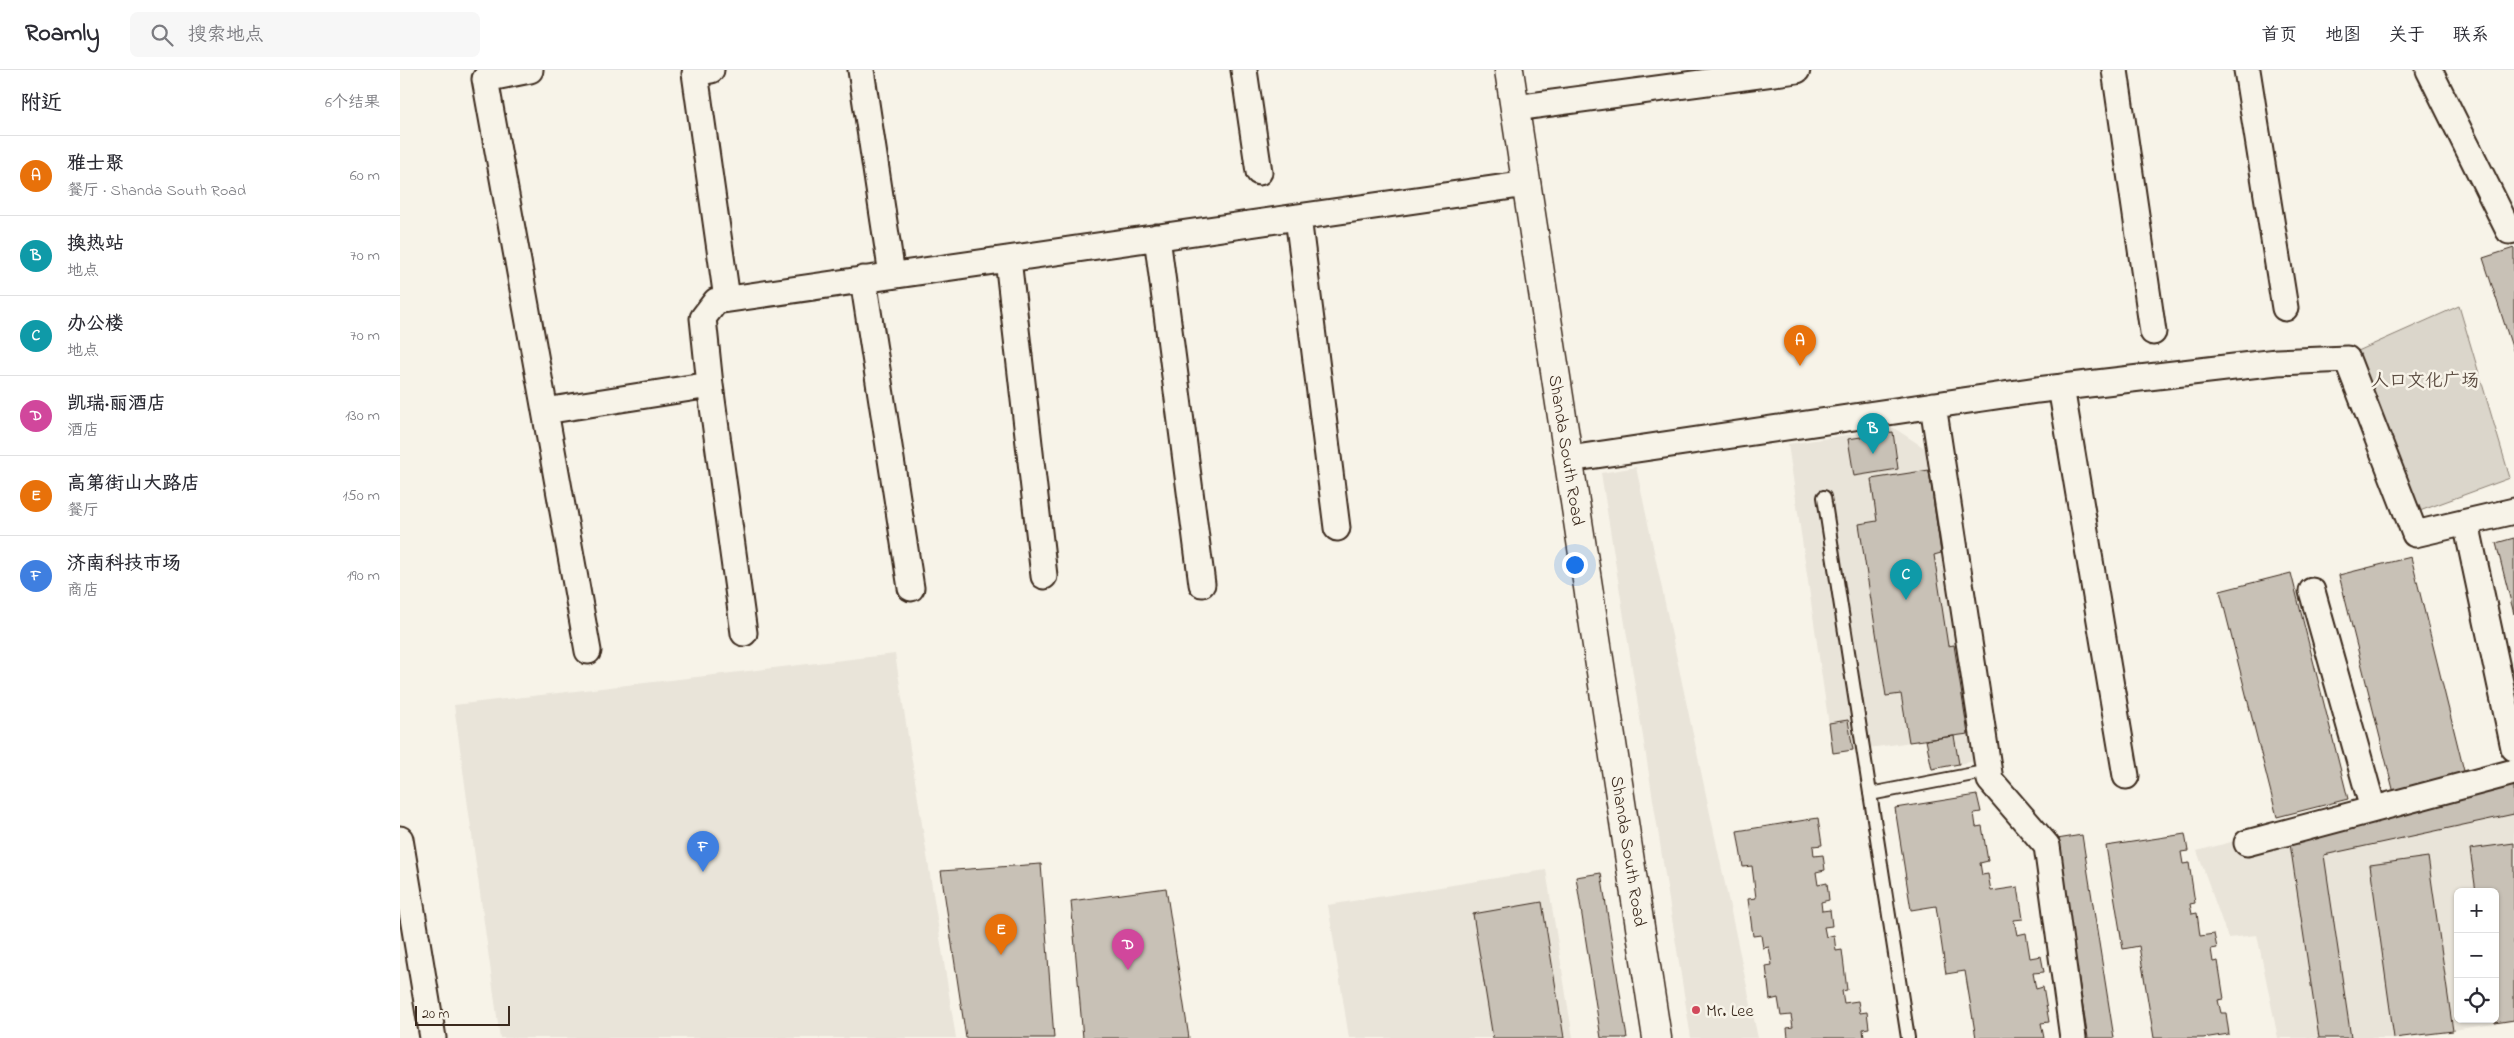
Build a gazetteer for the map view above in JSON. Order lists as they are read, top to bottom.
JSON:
{
  "streets": {
    "main road": ["Shanda South Road"]
  },
  "parks": ["人口文化广场"],
  "places": ["Mr. Lee"],
  "scale_bar": "20 m",
  "page": {
    "header": "Roamly",
    "search": "搜索地点",
    "nav": [
      "首页",
      "地图",
      "关于",
      "联系"
    ],
    "heading": ["附近", "6个结果"],
    "list": [
      {
        "mark": "A",
        "name": "雅士聚",
        "note": "餐厅 · Shanda South Road",
        "value": "60 m"
      },
      {
        "mark": "B",
        "name": "换热站",
        "note": "地点",
        "value": "70 m"
      },
      {
        "mark": "C",
        "name": "办公楼",
        "note": "地点",
        "value": "70 m"
      },
      {
        "mark": "D",
        "name": "凯瑞·丽酒店",
        "note": "酒店",
        "value": "130 m"
      },
      {
        "mark": "E",
        "name": "高第街山大路店",
        "note": "餐厅",
        "value": "150 m"
      },
      {
        "mark": "F",
        "name": "济南科技市场",
        "note": "商店",
        "value": "190 m"
      }
    ],
    "pins": [
      "A",
      "B",
      "C",
      "F",
      "E",
      "D"
    ],
    "map_buttons": ["+", "−"],
    "scale": "20 m"
  }
}
